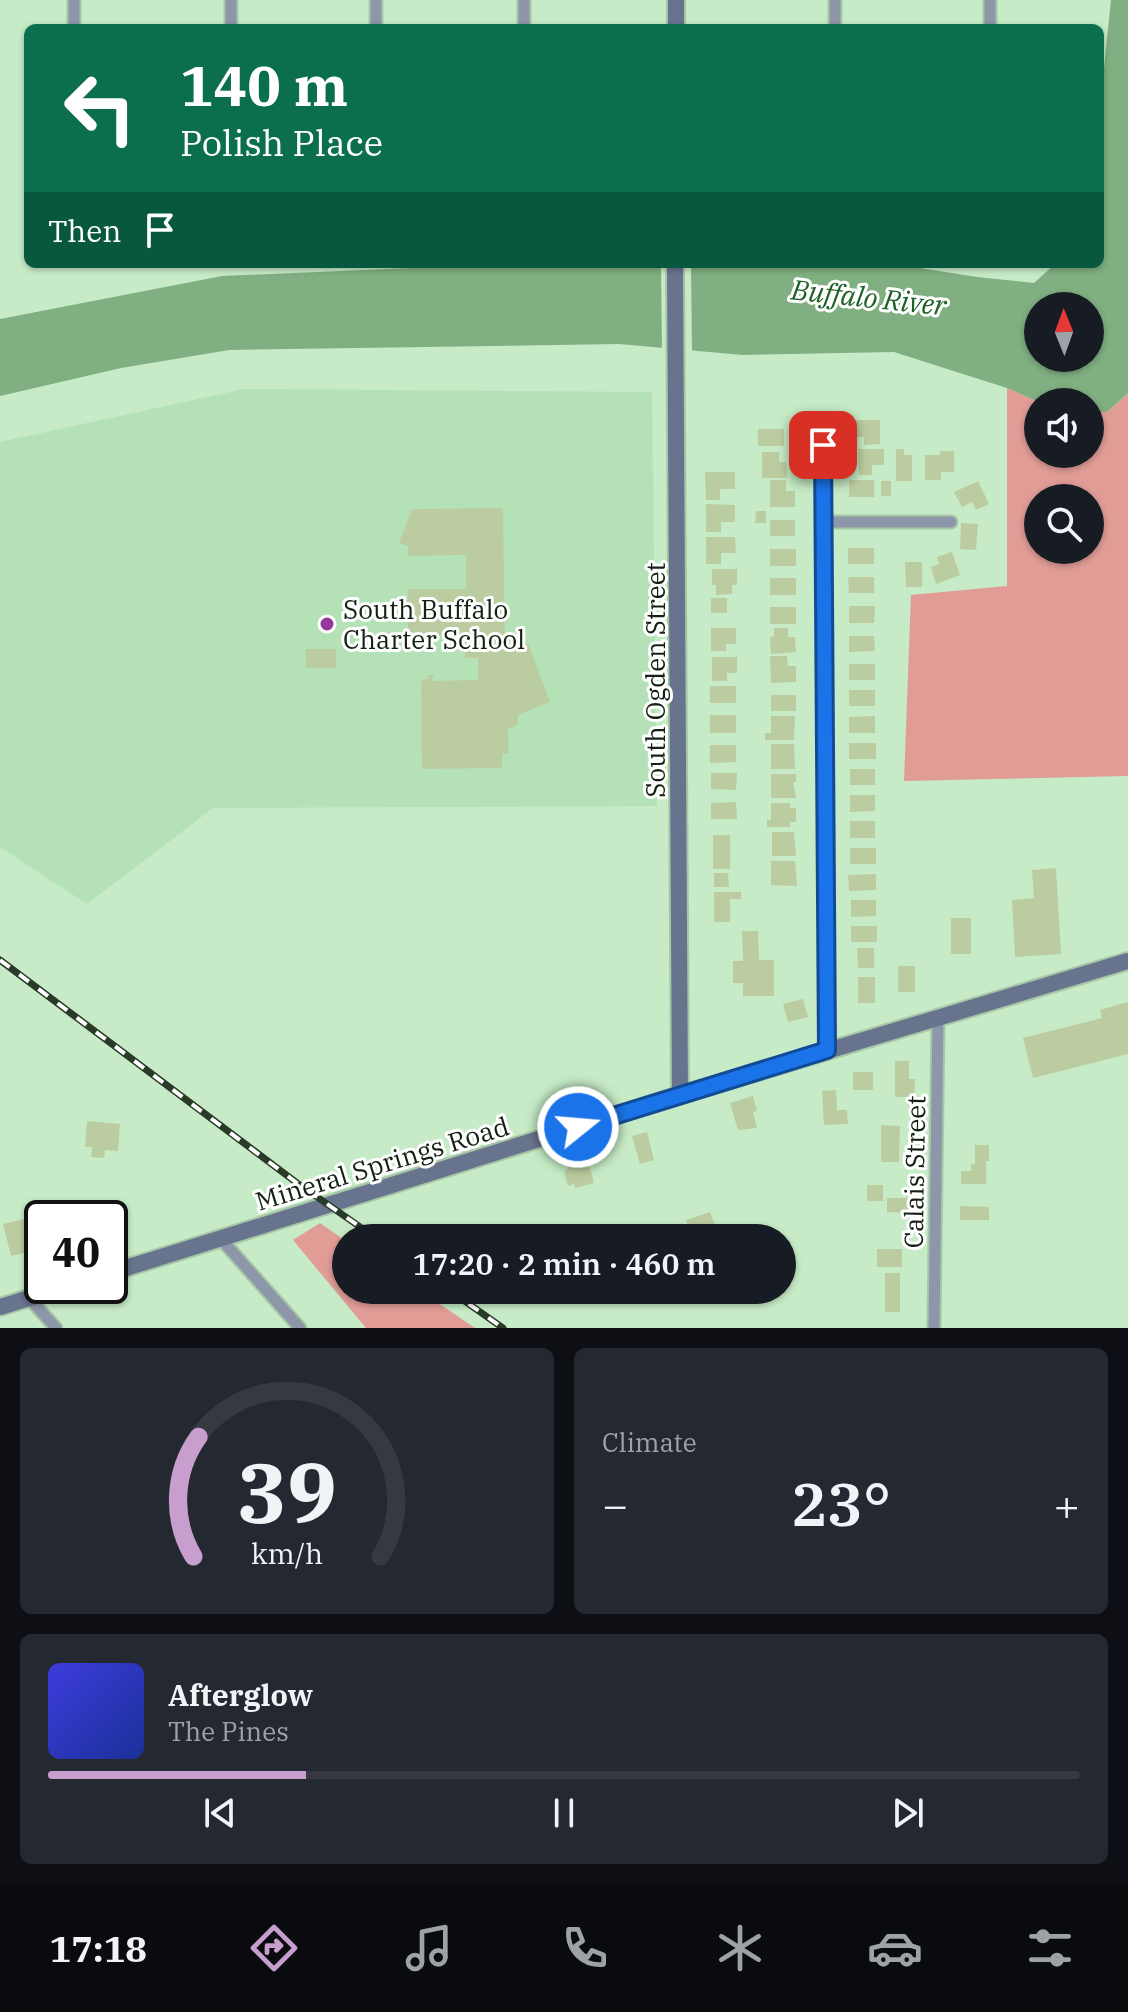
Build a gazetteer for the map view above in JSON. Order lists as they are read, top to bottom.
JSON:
{
  "streets": {
    "street": ["South Ogden Street", "Mineral Springs Road", "Calais Street"]
  },
  "crossings": [
    ["South Ogden Street", "Mineral Springs Road"],
    ["Mineral Springs Road", "Calais Street"]
  ],
  "water": ["Buffalo River"],
  "places": ["South Buffalo Charter School"],
  "north": "top",
  "page": {
    "turn": ["140 m", "Polish Place"],
    "then": "Then",
    "limit": "40",
    "trip": "17:20 · 2 min · 460 m",
    "tile": "Climate",
    "heat": ["−", "23°", "+"],
    "song": ["Afterglow", "The Pines"],
    "tabs": "17:18",
    "gauge": ["39", "km/h"]
  }
}
